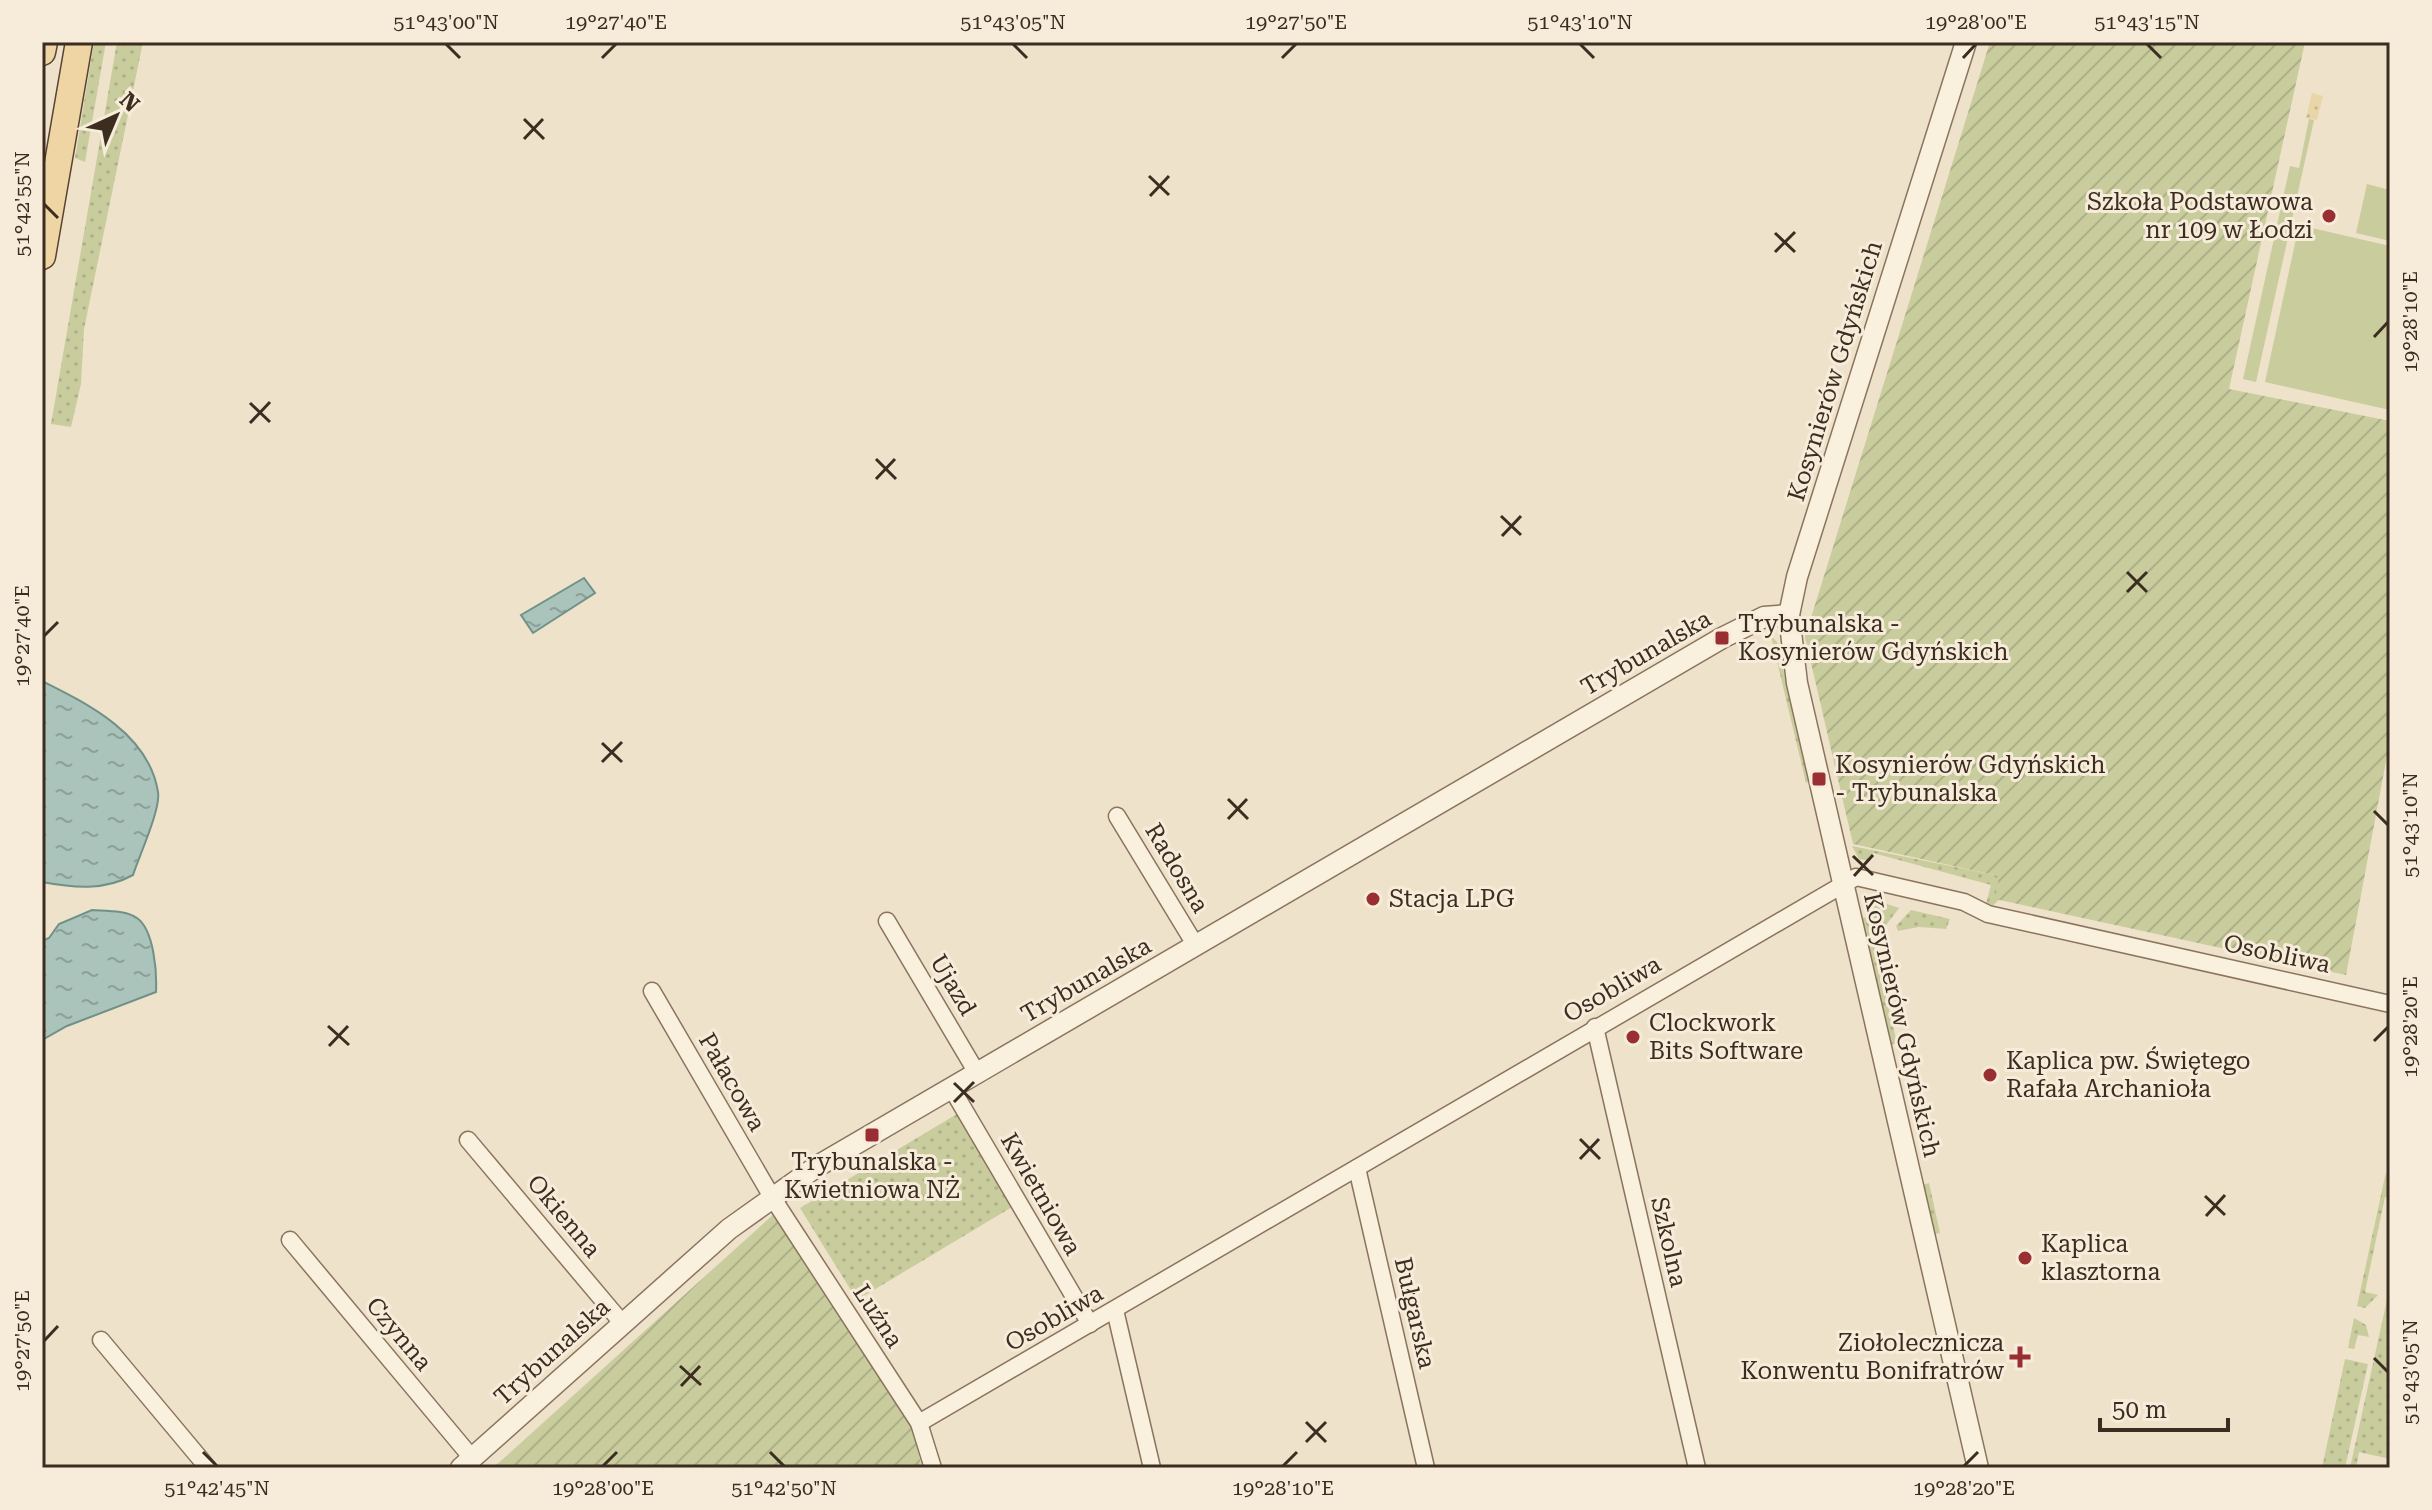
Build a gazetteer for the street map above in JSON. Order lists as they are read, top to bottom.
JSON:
{
  "streets": {
    "street": [
      "Kosynierów Gdyńskich",
      "Trybunalska",
      "Radosna",
      "Osobliwa",
      "Ujazd",
      "Pałacowa",
      "Kwietniowa",
      "Okienna",
      "Szkolna",
      "Bułgarska",
      "Luźna",
      "Czynna"
    ]
  },
  "crossings": [
    ["Kosynierów Gdyńskich", "Trybunalska"],
    ["Kosynierów Gdyńskich", "Osobliwa"],
    ["Trybunalska", "Radosna"],
    ["Trybunalska", "Ujazd"],
    ["Trybunalska", "Pałacowa"],
    ["Trybunalska", "Kwietniowa"],
    ["Trybunalska", "Okienna"],
    ["Trybunalska", "Luźna"],
    ["Trybunalska", "Czynna"],
    ["Osobliwa", "Kwietniowa"],
    ["Osobliwa", "Szkolna"],
    ["Osobliwa", "Bułgarska"],
    ["Osobliwa", "Luźna"],
    ["Pałacowa", "Luźna"]
  ],
  "places": {
    "other": [
      "Szkoła Podstawowa nr 109 w Łodzi",
      "Stacja LPG",
      "Clockwork Bits Software",
      "Kaplica pw. Świętego Rafała Archanioła",
      "Kaplica klasztorna"
    ],
    "transit": ["Trybunalska - Kosynierów Gdyńskich", "Kosynierów Gdyńskich - Trybunalska", "Trybunalska - Kwietniowa NŻ"],
    "health": ["Ziołolecznicza Konwentu Bonifratrów"]
  },
  "scale_bar": "50 m",
  "north": "top right",
  "coordinates": [
    "51°43'00\"N",
    "19°27'40\"E",
    "51°43'05\"N",
    "19°27'50\"E",
    "51°43'10\"N",
    "19°28'00\"E",
    "51°43'15\"N",
    "51°42'55\"N",
    "19°28'10\"E",
    "19°28'20\"E",
    "51°42'45\"N",
    "51°42'50\"N"
  ]
}
